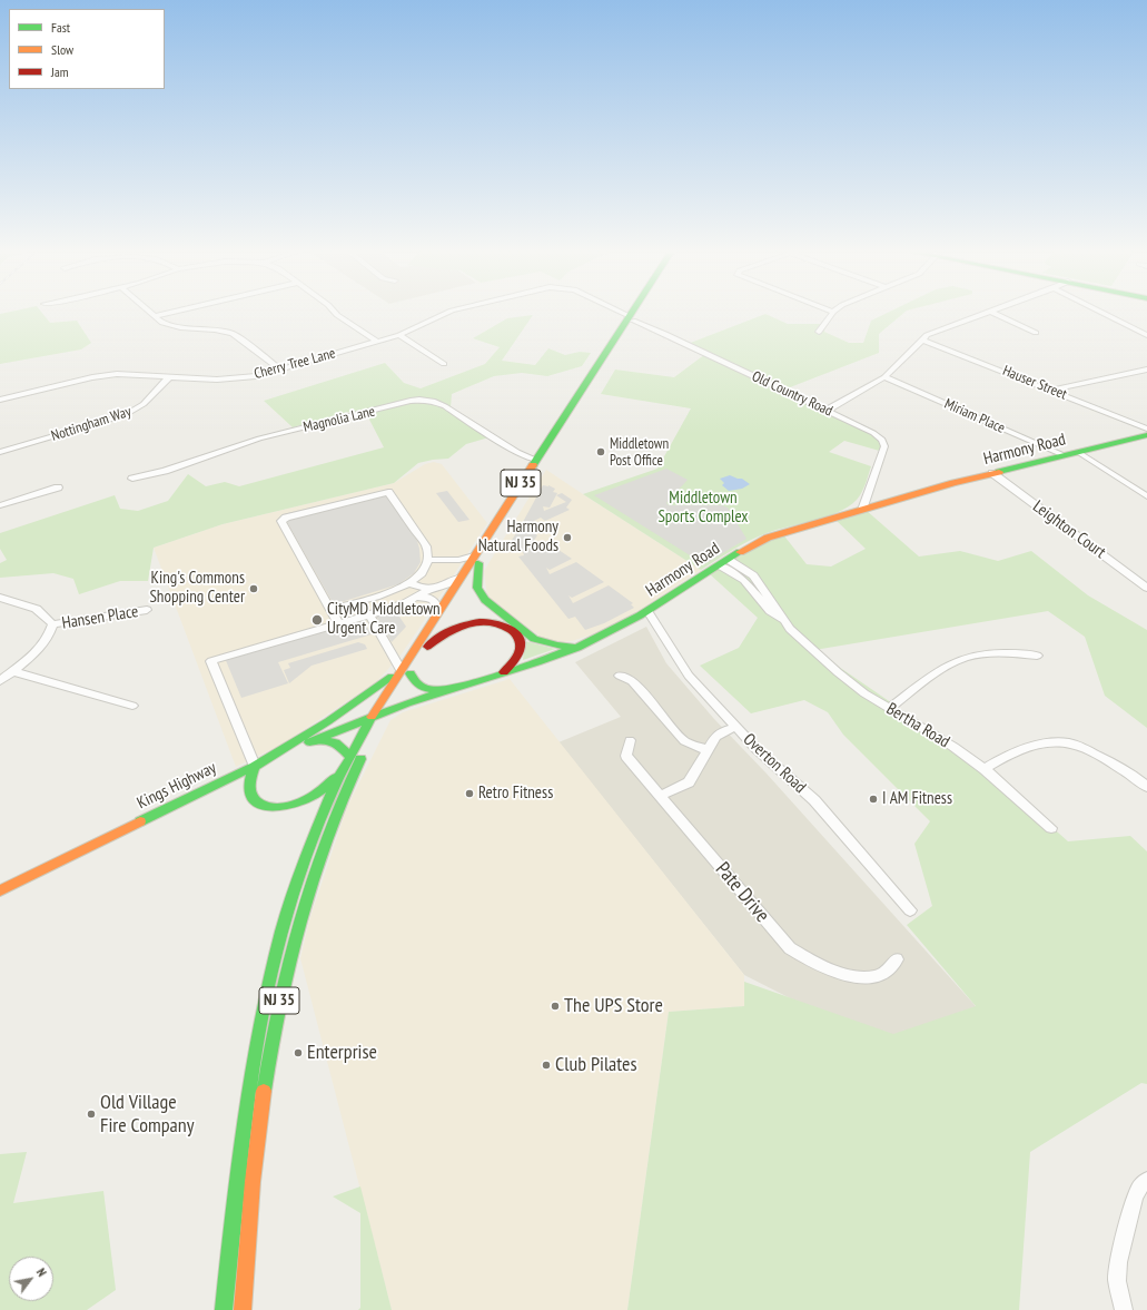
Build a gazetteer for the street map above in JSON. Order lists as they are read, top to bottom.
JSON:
{
  "streets": {
    "main road": ["Harmony Road", "NJ 35", "Kings Highway"],
    "street": [
      "Cherry Tree Lane",
      "Hauser Street",
      "Old Country Road",
      "Miriam Place",
      "Magnolia Lane",
      "Nottingham Way",
      "Leighton Court",
      "Hansen Place",
      "Bertha Road",
      "Overton Road",
      "Pate Drive"
    ]
  },
  "crossings": [
    ["Cherry Tree Lane", "Old Country Road"],
    ["Cherry Tree Lane", "Nottingham Way"],
    ["Cherry Tree Lane", "NJ 35"],
    ["Old Country Road", "Harmony Road"],
    ["Old Country Road", "NJ 35"],
    ["Miriam Place", "Harmony Road"],
    ["Magnolia Lane", "NJ 35"],
    ["Harmony Road", "NJ 35"],
    ["Harmony Road", "Leighton Court"],
    ["Harmony Road", "Bertha Road"],
    ["Harmony Road", "Overton Road"],
    ["Harmony Road", "Kings Highway"],
    ["NJ 35", "Kings Highway"]
  ],
  "parks": ["Middletown Sports Complex"],
  "places": [
    "Middletown Post Office",
    "Harmony Natural Foods",
    "King's Commons Shopping Center",
    "CityMD Middletown Urgent Care",
    "Retro Fitness",
    "I AM Fitness",
    "The UPS Store",
    "Enterprise",
    "Club Pilates",
    "Old Village Fire Company"
  ],
  "legend": ["Fast", "Slow", "Jam"],
  "north": "top right"
}
